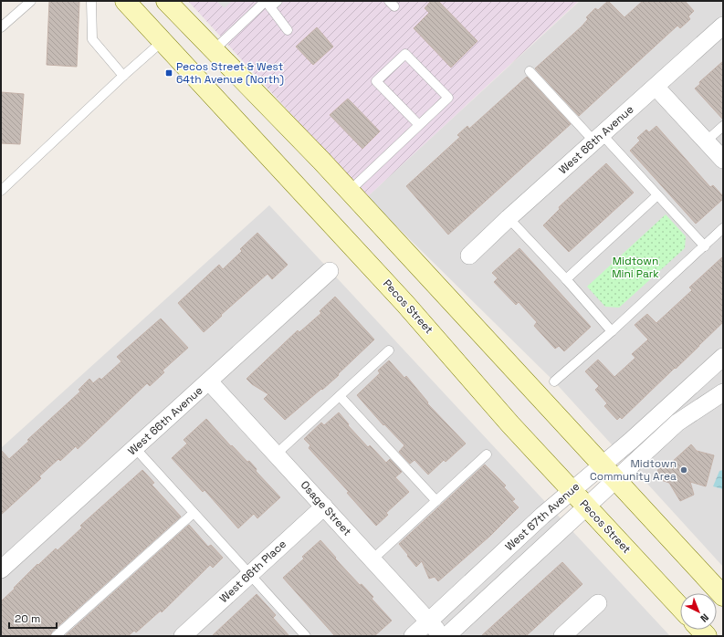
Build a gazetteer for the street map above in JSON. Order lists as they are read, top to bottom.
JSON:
{
  "streets": {
    "main road": ["Pecos Street"],
    "street": [
      "West 66th Avenue",
      "Osage Street",
      "West 67th Avenue",
      "West 66th Place"
    ]
  },
  "crossings": [
    ["West 66th Avenue", "Osage Street"],
    ["Pecos Street", "West 67th Avenue"],
    ["Osage Street", "West 67th Avenue"],
    ["Osage Street", "West 66th Place"]
  ],
  "parks": ["Midtown Mini Park"],
  "places": {
    "transit": ["Pecos Street & West 64th Avenue (North)"],
    "other": ["Midtown Community Area"]
  },
  "scale_bar": "20 m",
  "north": "bottom right"
}
